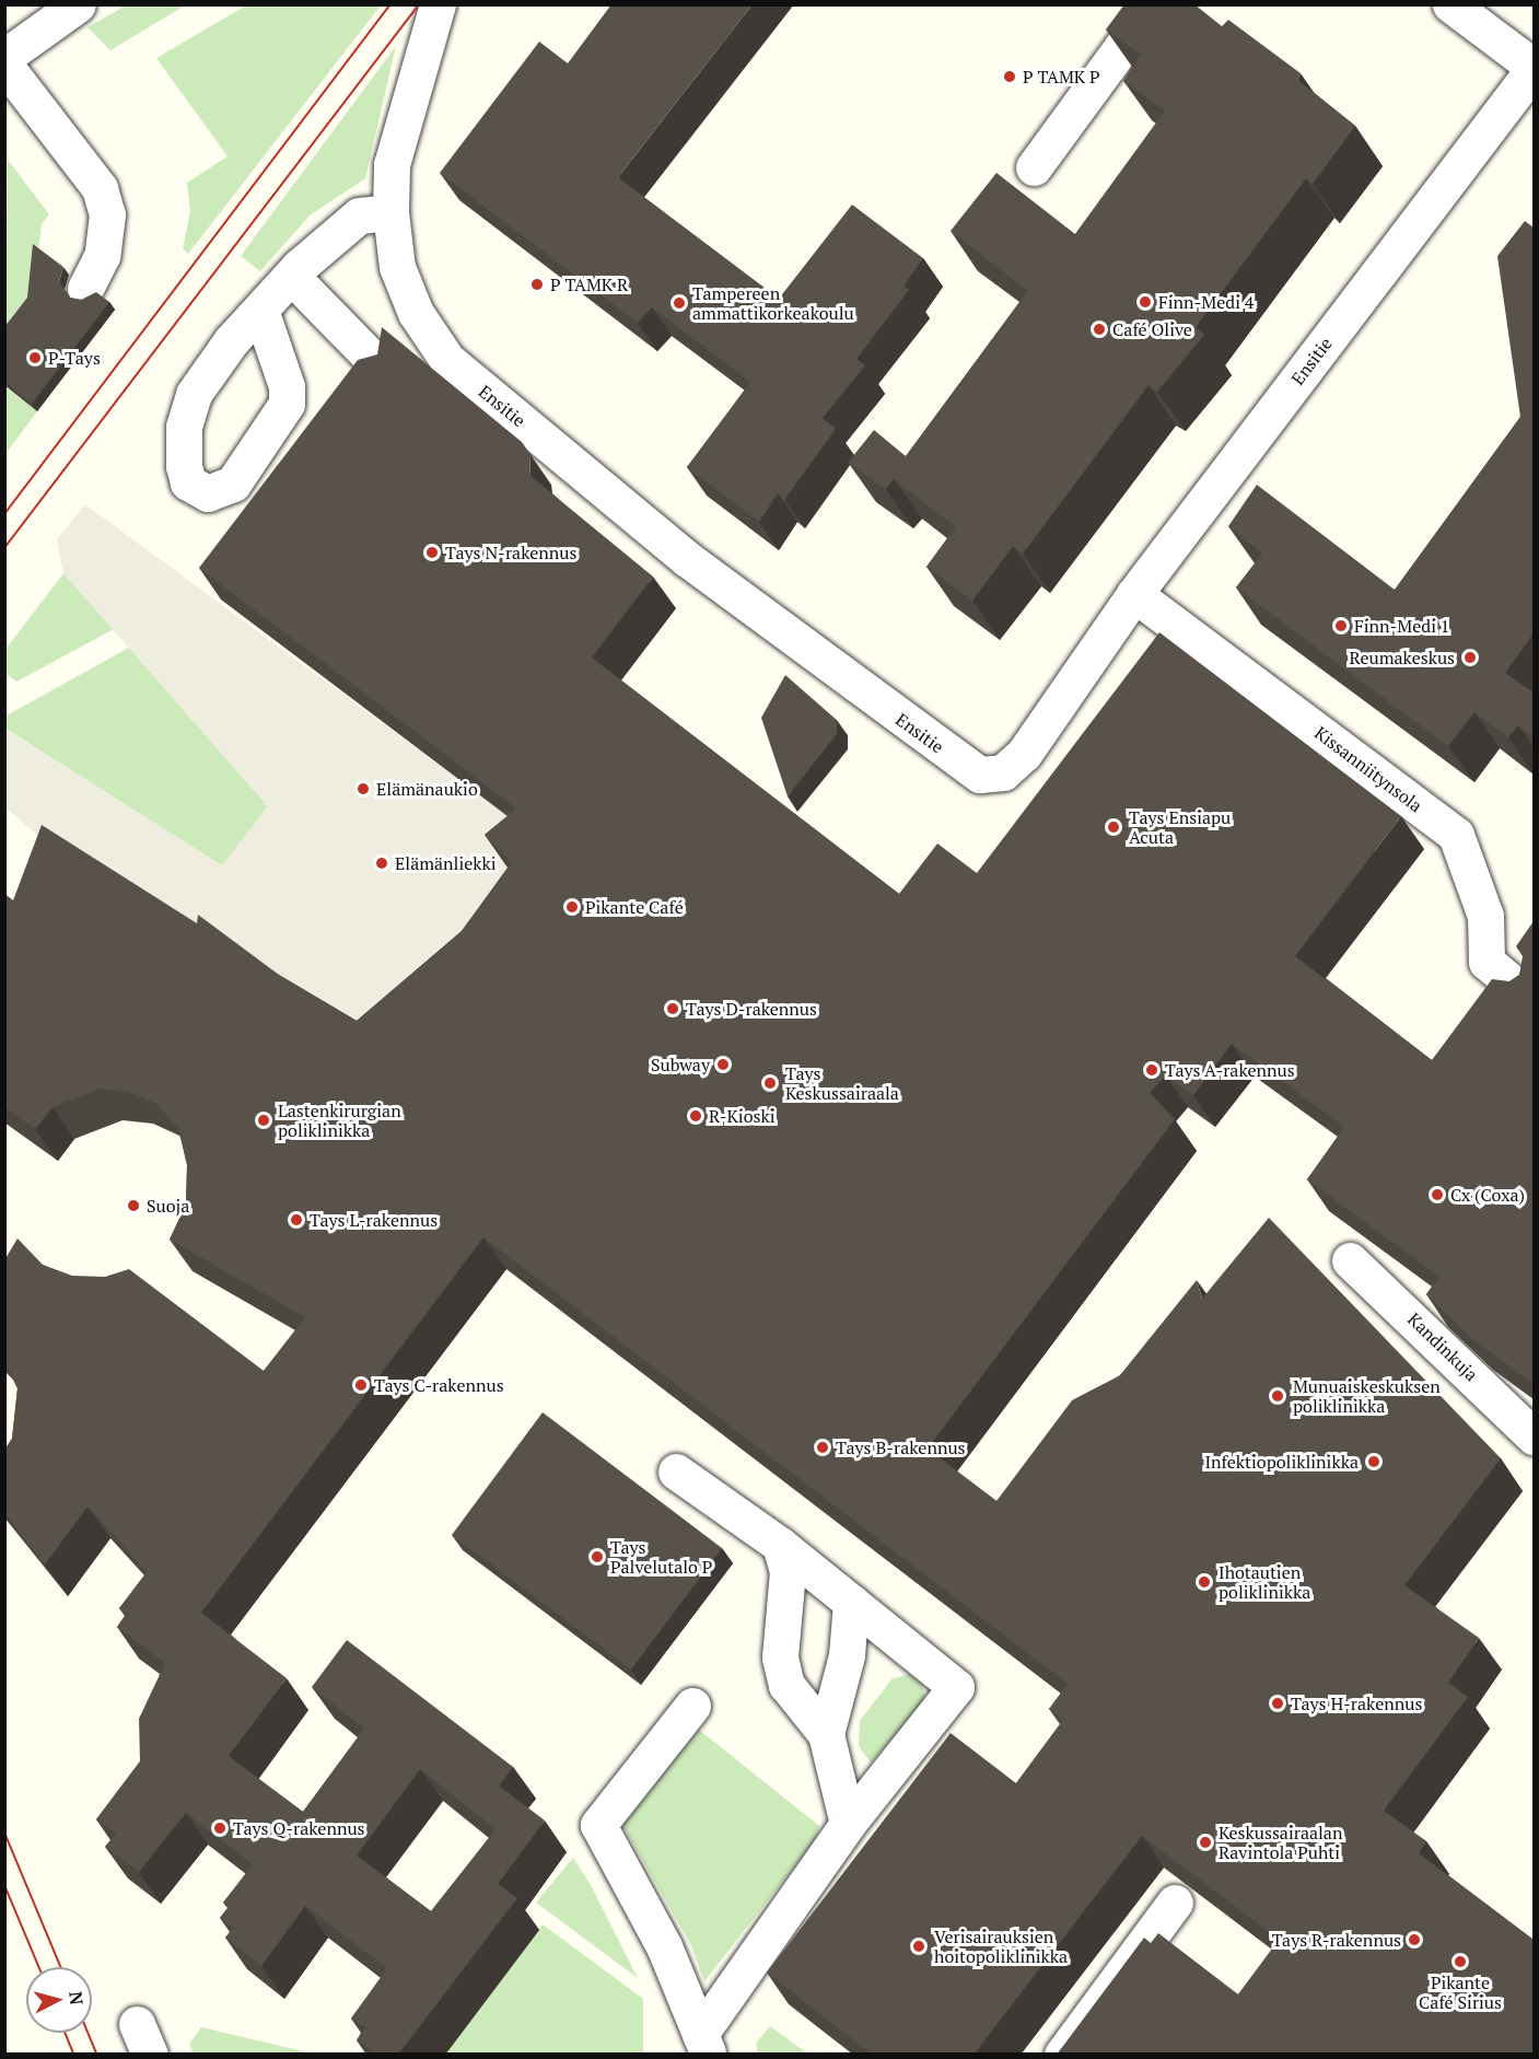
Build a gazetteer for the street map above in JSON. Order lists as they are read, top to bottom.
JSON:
{
  "streets": {
    "street": ["Ensitie", "Kissanniitynsola", "Kandinkuja"]
  },
  "crossings": [
    ["Ensitie", "Kissanniitynsola"]
  ],
  "places": [
    "P TAMK P",
    "P TAMK R",
    "Finn-Medi 4",
    "Tampereen ammattikorkeakoulu",
    "Café Olive",
    "P-Tays",
    "Tays N-rakennus",
    "Finn-Medi 1",
    "Reumakeskus",
    "Elämänaukio",
    "Tays Ensiapu Acuta",
    "Elämänliekki",
    "Pikante Café",
    "Tays D-rakennus",
    "Subway",
    "Tays A-rakennus",
    "Tays Keskussairaala",
    "R-Kioski",
    "Lastenkirurgian poliklinikka",
    "Cx (Coxa)",
    "Suoja",
    "Tays L-rakennus",
    "Tays C-rakennus",
    "Munuaiskeskuksen poliklinikka",
    "Tays B-rakennus",
    "Infektiopoliklinikka",
    "Tays Palvelutalo P",
    "Ihotautien poliklinikka",
    "Tays H-rakennus",
    "Tays Q-rakennus",
    "Keskussairaalan Ravintola Puhti",
    "Tays R-rakennus",
    "Verisairauksien hoitopoliklinikka",
    "Pikante Café Sirius"
  ],
  "north": "right"
}
